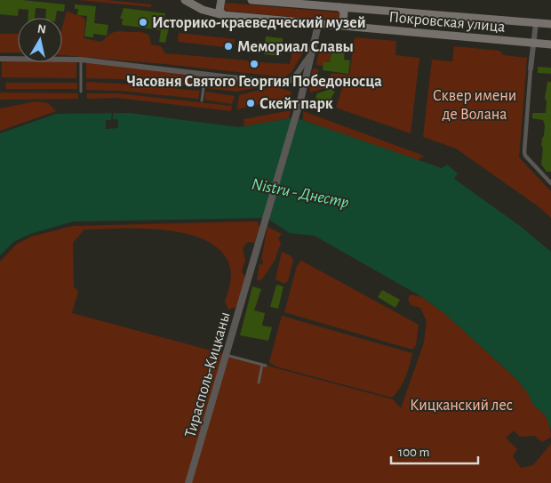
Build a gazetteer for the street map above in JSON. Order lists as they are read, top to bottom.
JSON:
{
  "streets": {
    "main road": ["Покровская улица"],
    "street": ["Тирасполь-Кицканы"]
  },
  "crossings": [
    ["Покровская улица", "Тирасполь-Кицканы"]
  ],
  "water": ["Nistru - Днестр"],
  "parks": ["Сквер имени де Волана", "Кицканский лес"],
  "places": [
    "Историко-краеведческий музей",
    "Мемориал Славы",
    "Часовня Святого Георгия Победоносца",
    "Скейт парк"
  ],
  "scale_bar": "100 m",
  "north": "top"
}
